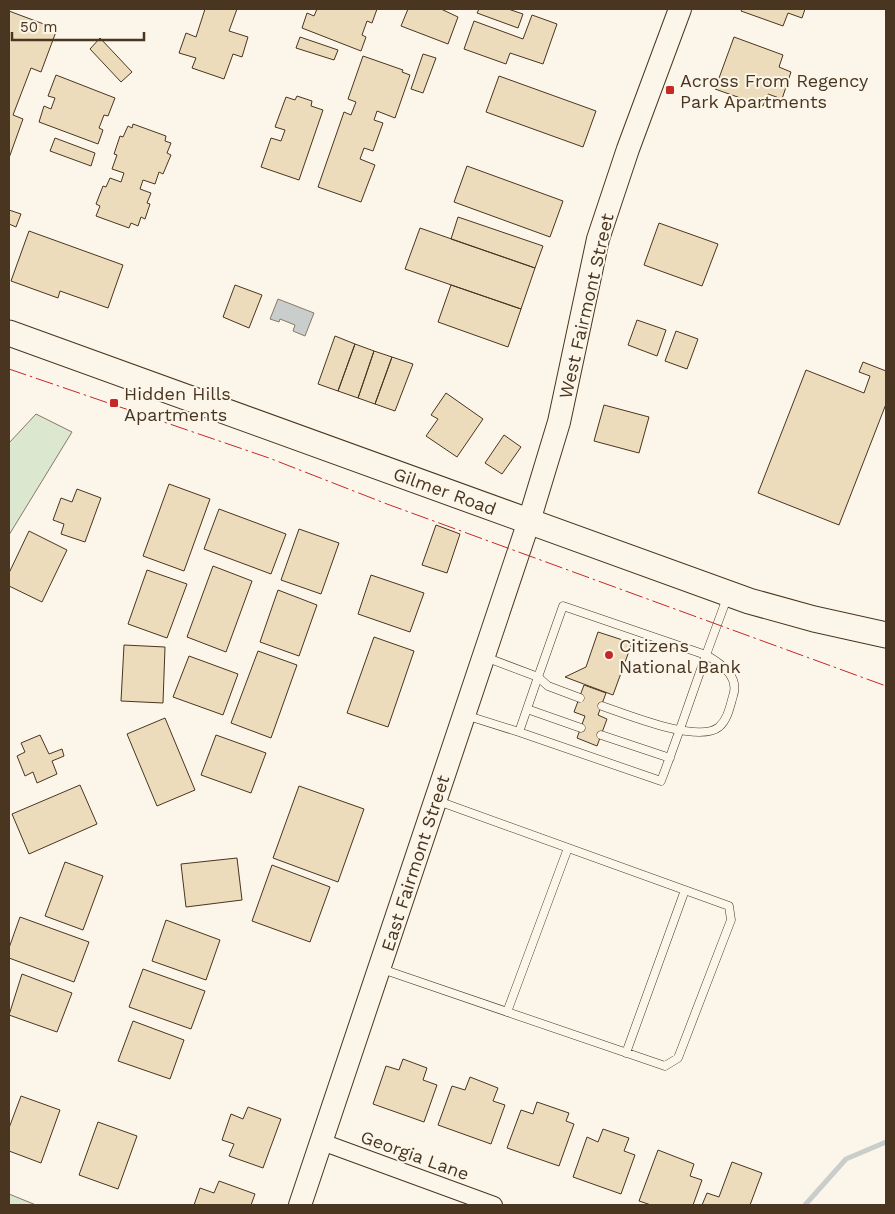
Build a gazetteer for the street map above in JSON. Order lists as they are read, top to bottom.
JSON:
{
  "streets": {
    "main road": ["Gilmer Road"],
    "street": ["West Fairmont Street", "East Fairmont Street", "Georgia Lane"]
  },
  "crossings": [
    ["West Fairmont Street", "Gilmer Road"],
    ["West Fairmont Street", "East Fairmont Street"],
    ["Gilmer Road", "East Fairmont Street"],
    ["East Fairmont Street", "Georgia Lane"]
  ],
  "places": {
    "transit": ["Across From Regency Park Apartments", "Hidden Hills Apartments"],
    "other": ["Citizens National Bank"]
  },
  "scale_bar": "50 m"
}
